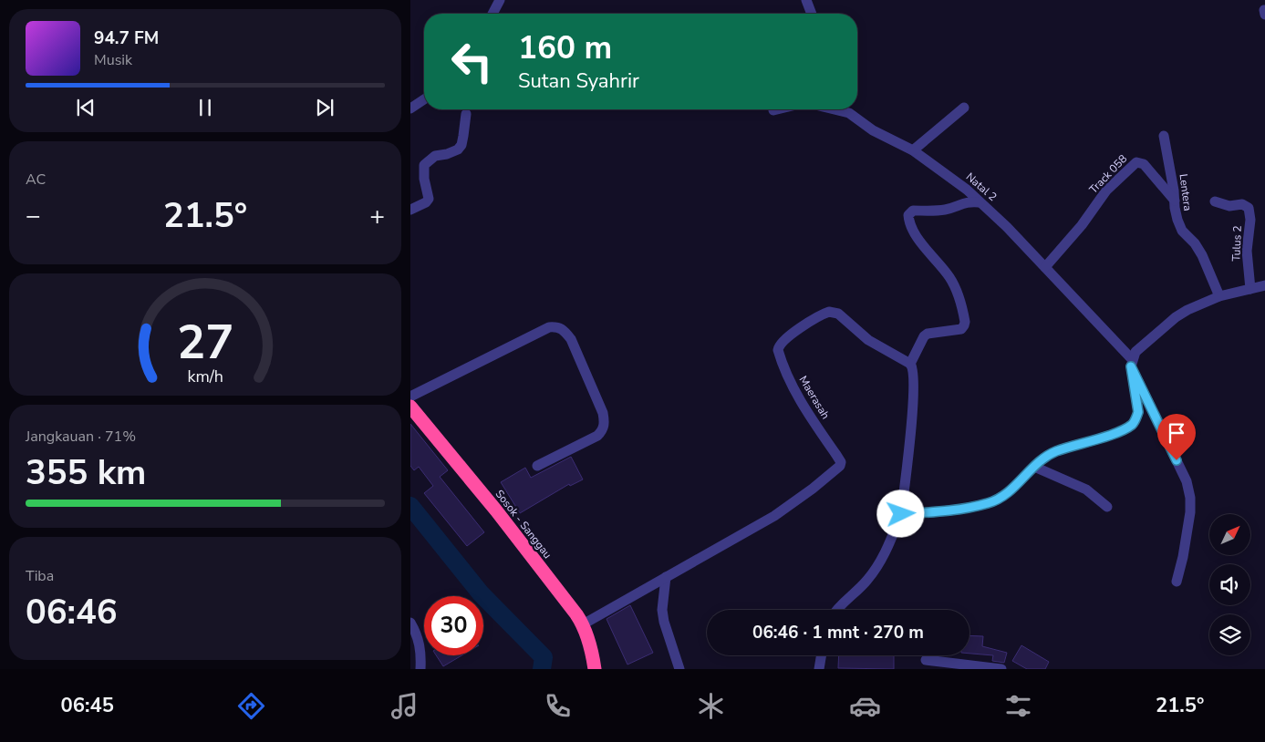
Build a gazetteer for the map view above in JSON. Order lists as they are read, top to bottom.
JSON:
{
  "streets": {
    "highway": ["Sosok - Sanggau"],
    "street": [
      "Track 058",
      "Natal 2",
      "Lentera",
      "Tulus 2",
      "Maerasah"
    ]
  },
  "crossings": [
    ["Track 058", "Natal 2"],
    ["Track 058", "Lentera"],
    ["Maerasah", "Sosok - Sanggau"]
  ],
  "north": "top right",
  "page": {
    "turn": ["160 m", "Sutan Syahrir"],
    "song": ["94.7 FM", "Musik"],
    "tile": [
      "AC",
      ["Jangkauan · 71%", "355 km"],
      ["Tiba", "06:46"]
    ],
    "heat": ["−", "21.5°", "+"],
    "limit": "30",
    "trip": "06:46 · 1 mnt · 270 m",
    "tabs": ["06:45", "21.5°"],
    "gauge": ["27", "km/h"]
  }
}
